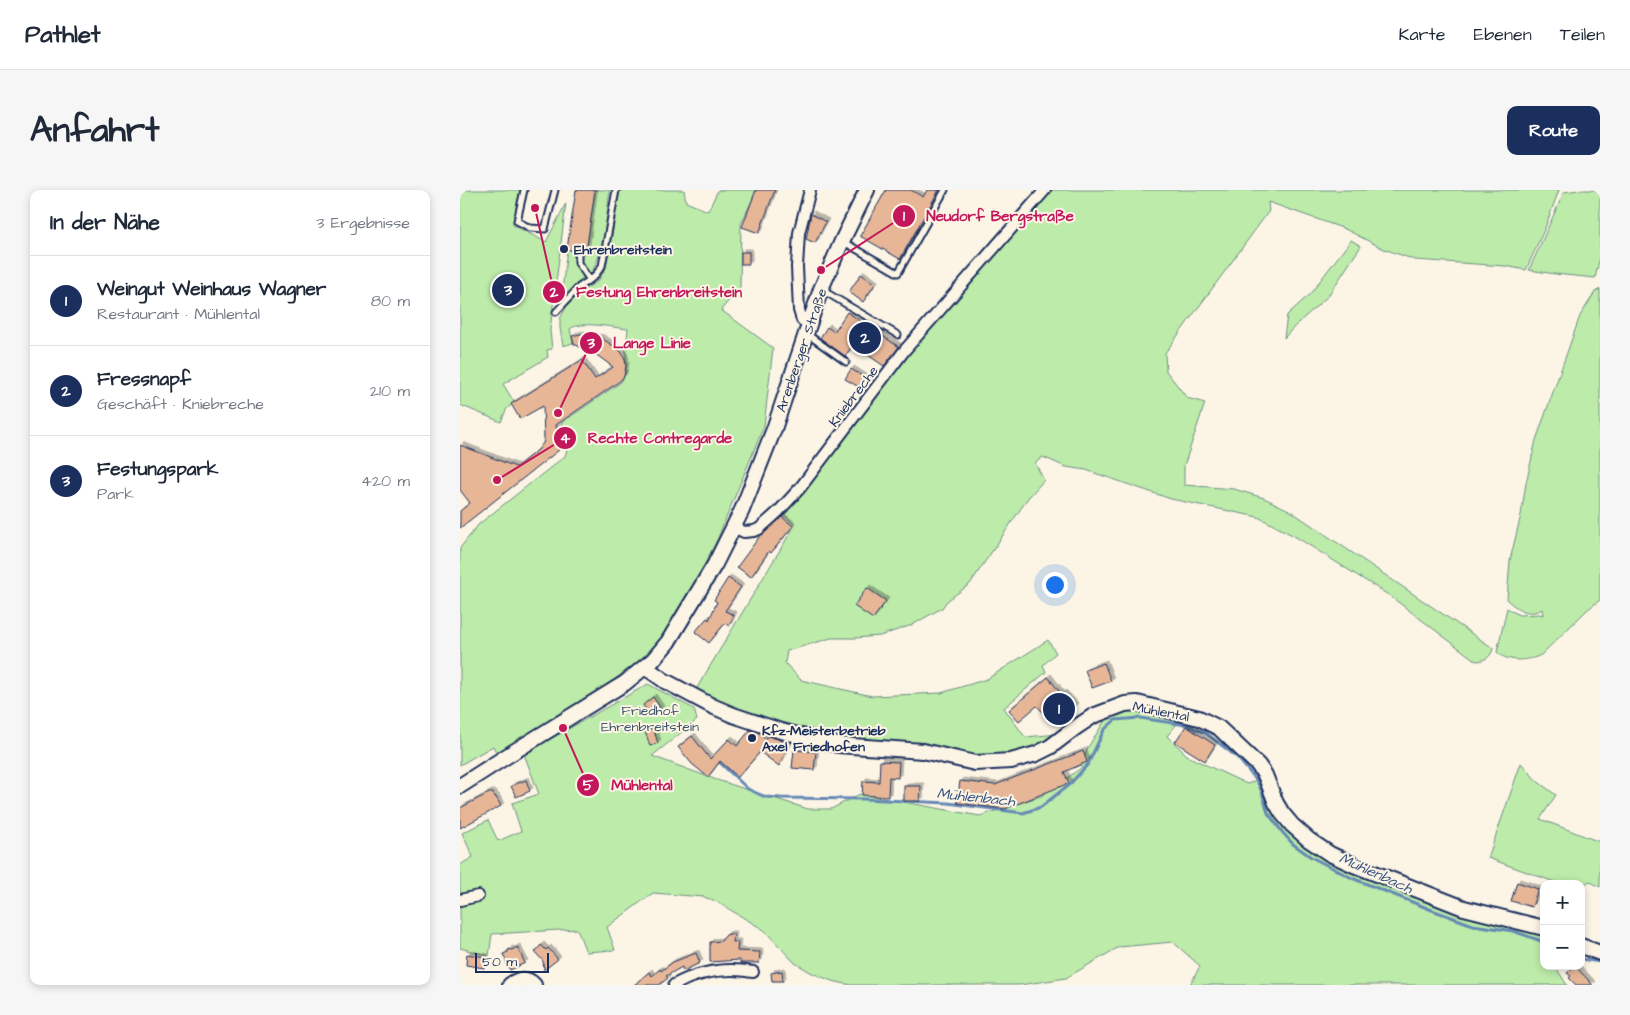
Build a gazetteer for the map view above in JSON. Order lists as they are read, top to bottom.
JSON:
{
  "streets": {
    "street": ["Arenberger Straße", "Kniebreche", "Mühlental"]
  },
  "crossings": [
    ["Arenberger Straße", "Kniebreche"],
    ["Arenberger Straße", "Mühlental"]
  ],
  "water": ["Mühlenbach"],
  "parks": ["Friedhof Ehrenbreitstein"],
  "places": [
    "Festung Ehrenbreitstein",
    "Ehrenbreitstein",
    "Neudorf Bergstraße",
    "Lange Linie",
    "Rechte Contregarde",
    "Mühlental",
    "Kfz-Meisterbetrieb Axel Friedhofen"
  ],
  "scale_bar": "50 m",
  "page": {
    "header": "Pathlet",
    "nav": ["Karte", "Ebenen", "Teilen"],
    "title": "Anfahrt",
    "buttons": "Route",
    "heading": ["In der Nähe", "3 Ergebnisse"],
    "list": [
      {
        "mark": "1",
        "name": "Weingut Weinhaus Wagner",
        "note": "Restaurant · Mühlental",
        "value": "80 m"
      },
      {
        "mark": "2",
        "name": "Fressnapf",
        "note": "Geschäft · Kniebreche",
        "value": "210 m"
      },
      {
        "mark": "3",
        "name": "Festungspark",
        "note": "Park",
        "value": "420 m"
      }
    ],
    "pins": ["3", "2", "1"],
    "map_buttons": ["+", "−"],
    "scale": "50 m"
  }
}
